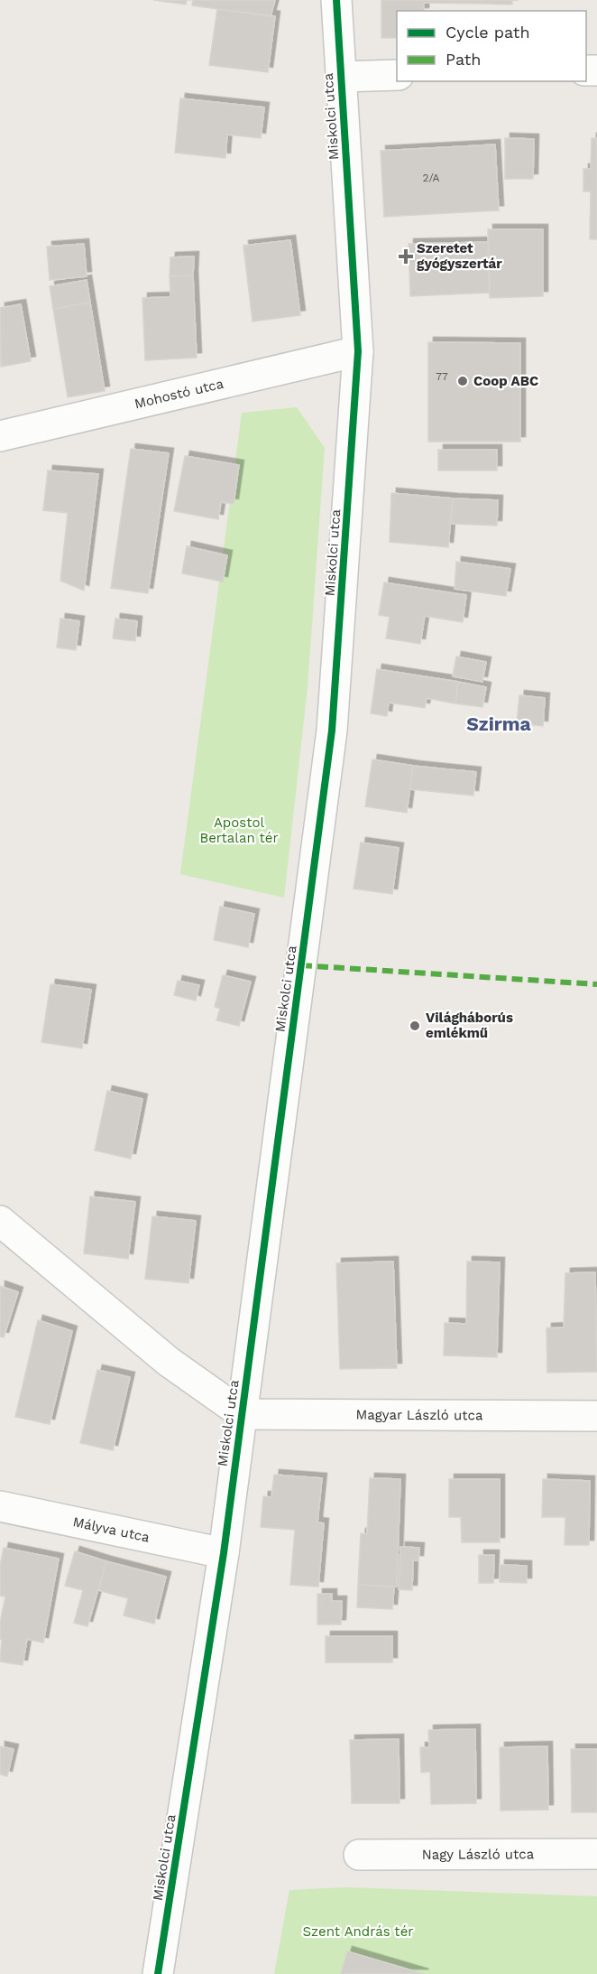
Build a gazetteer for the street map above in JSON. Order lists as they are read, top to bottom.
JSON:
{
  "streets": {
    "main road": [
      "Miskolci utca",
      "Mohostó utca",
      "Magyar László utca",
      "Mályva utca",
      "Nagy László utca"
    ]
  },
  "crossings": [
    ["Miskolci utca", "Mohostó utca"],
    ["Miskolci utca", "Magyar László utca"],
    ["Miskolci utca", "Mályva utca"]
  ],
  "districts": ["Szirma"],
  "parks": ["Apostol Bertalan tér", "Szent András tér"],
  "places": {
    "health": ["Szeretet gyógyszertár"],
    "other": ["Coop ABC", "Világháborús emlékmű"]
  },
  "house_numbers": ["2/A", "77"],
  "legend": ["Cycle path", "Path"]
}
